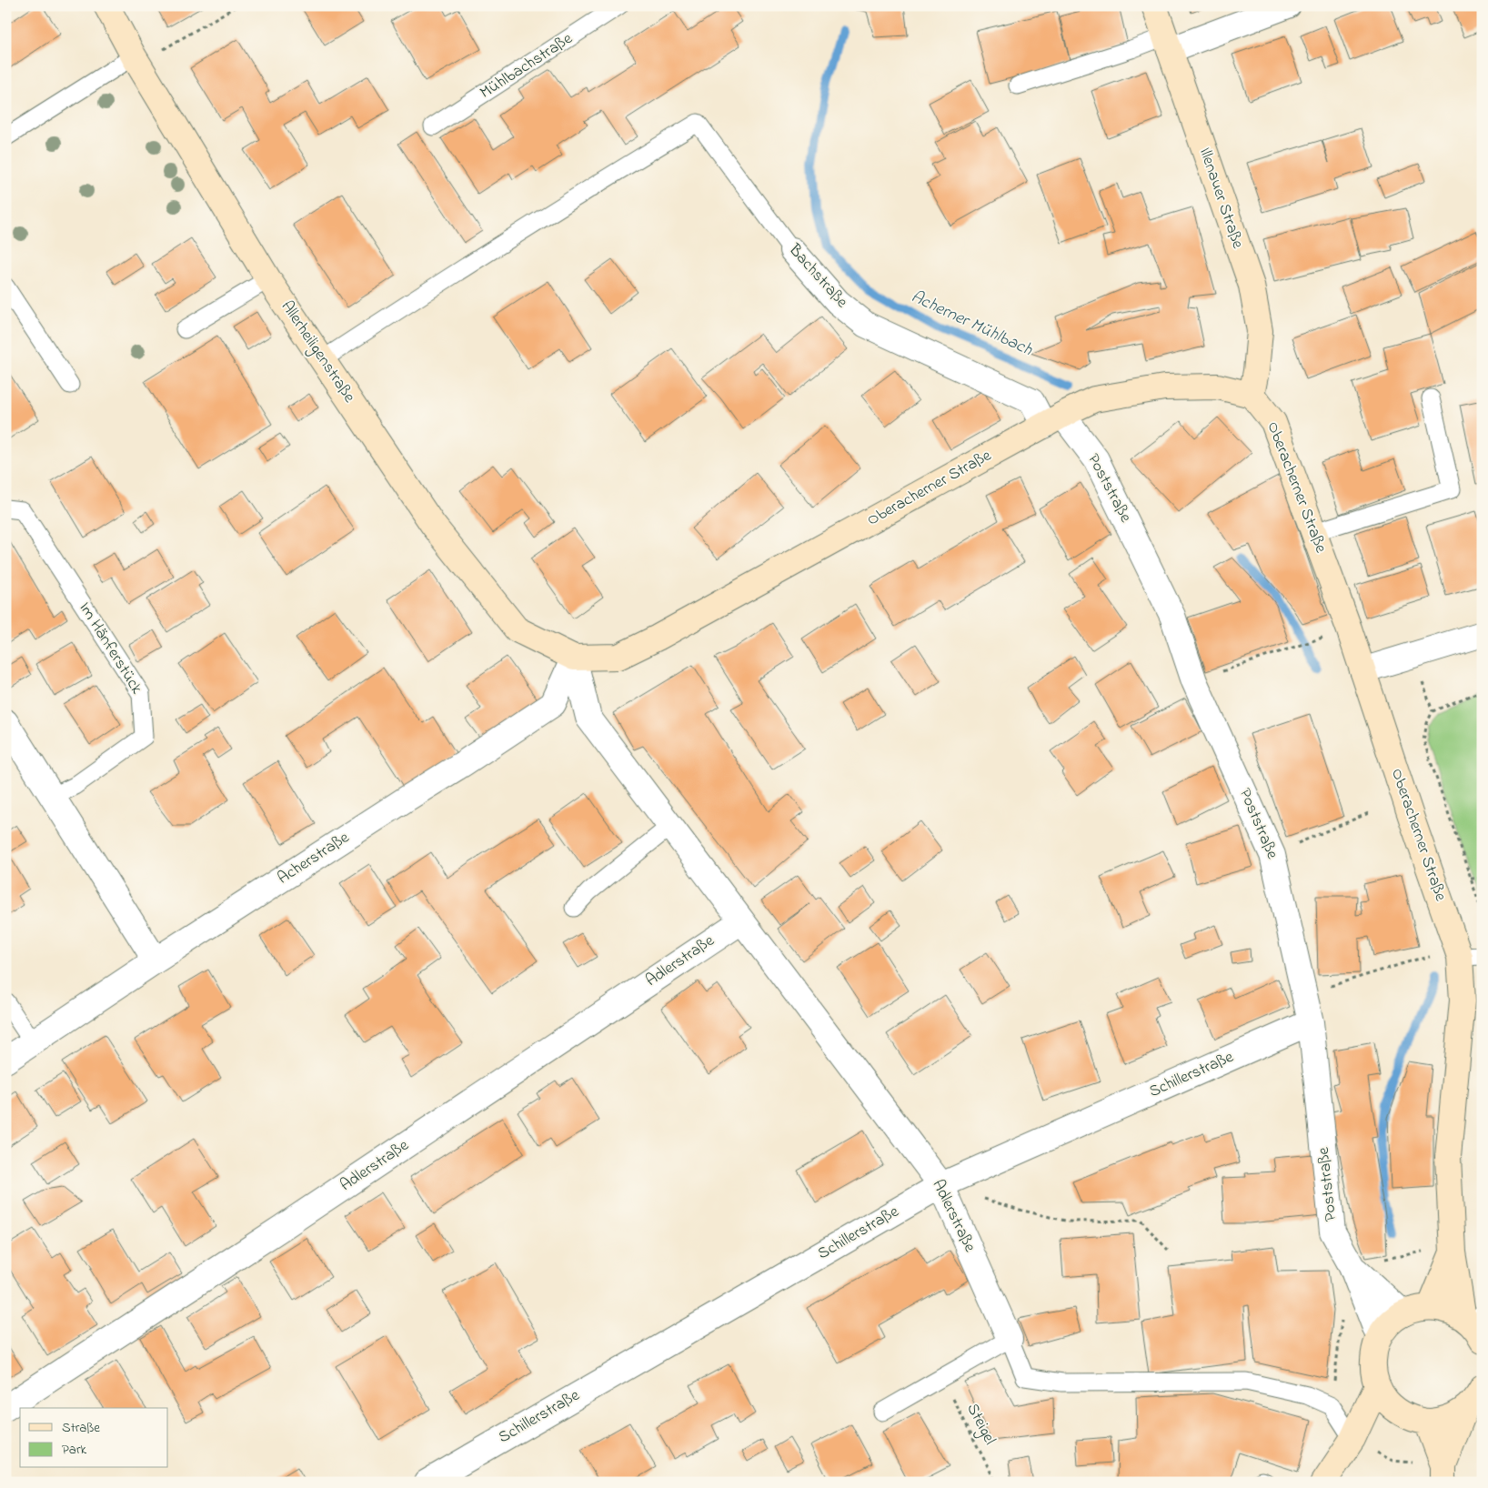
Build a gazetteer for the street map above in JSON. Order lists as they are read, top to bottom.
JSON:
{
  "streets": {
    "main road": ["Illenauer Straße", "Allerheiligenstraße", "Oberacherner Straße"],
    "street": [
      "Bachstraße",
      "Poststraße",
      "Acherstraße",
      "Adlerstraße",
      "Schillerstraße"
    ],
    "lane": ["Mühlbachstraße", "Im Hänferstück"],
    "path": ["Steigel"]
  },
  "crossings": [
    ["Illenauer Straße", "Oberacherner Straße"],
    ["Bachstraße", "Allerheiligenstraße"],
    ["Bachstraße", "Oberacherner Straße"],
    ["Bachstraße", "Poststraße"],
    ["Allerheiligenstraße", "Oberacherner Straße"],
    ["Allerheiligenstraße", "Acherstraße"],
    ["Allerheiligenstraße", "Adlerstraße"],
    ["Oberacherner Straße", "Poststraße"],
    ["Oberacherner Straße", "Acherstraße"],
    ["Oberacherner Straße", "Adlerstraße"],
    ["Poststraße", "Schillerstraße"],
    ["Acherstraße", "Adlerstraße"],
    ["Adlerstraße", "Schillerstraße"]
  ],
  "water": ["Acherner Mühlbach"],
  "legend": ["Straße", "Park"]
}
